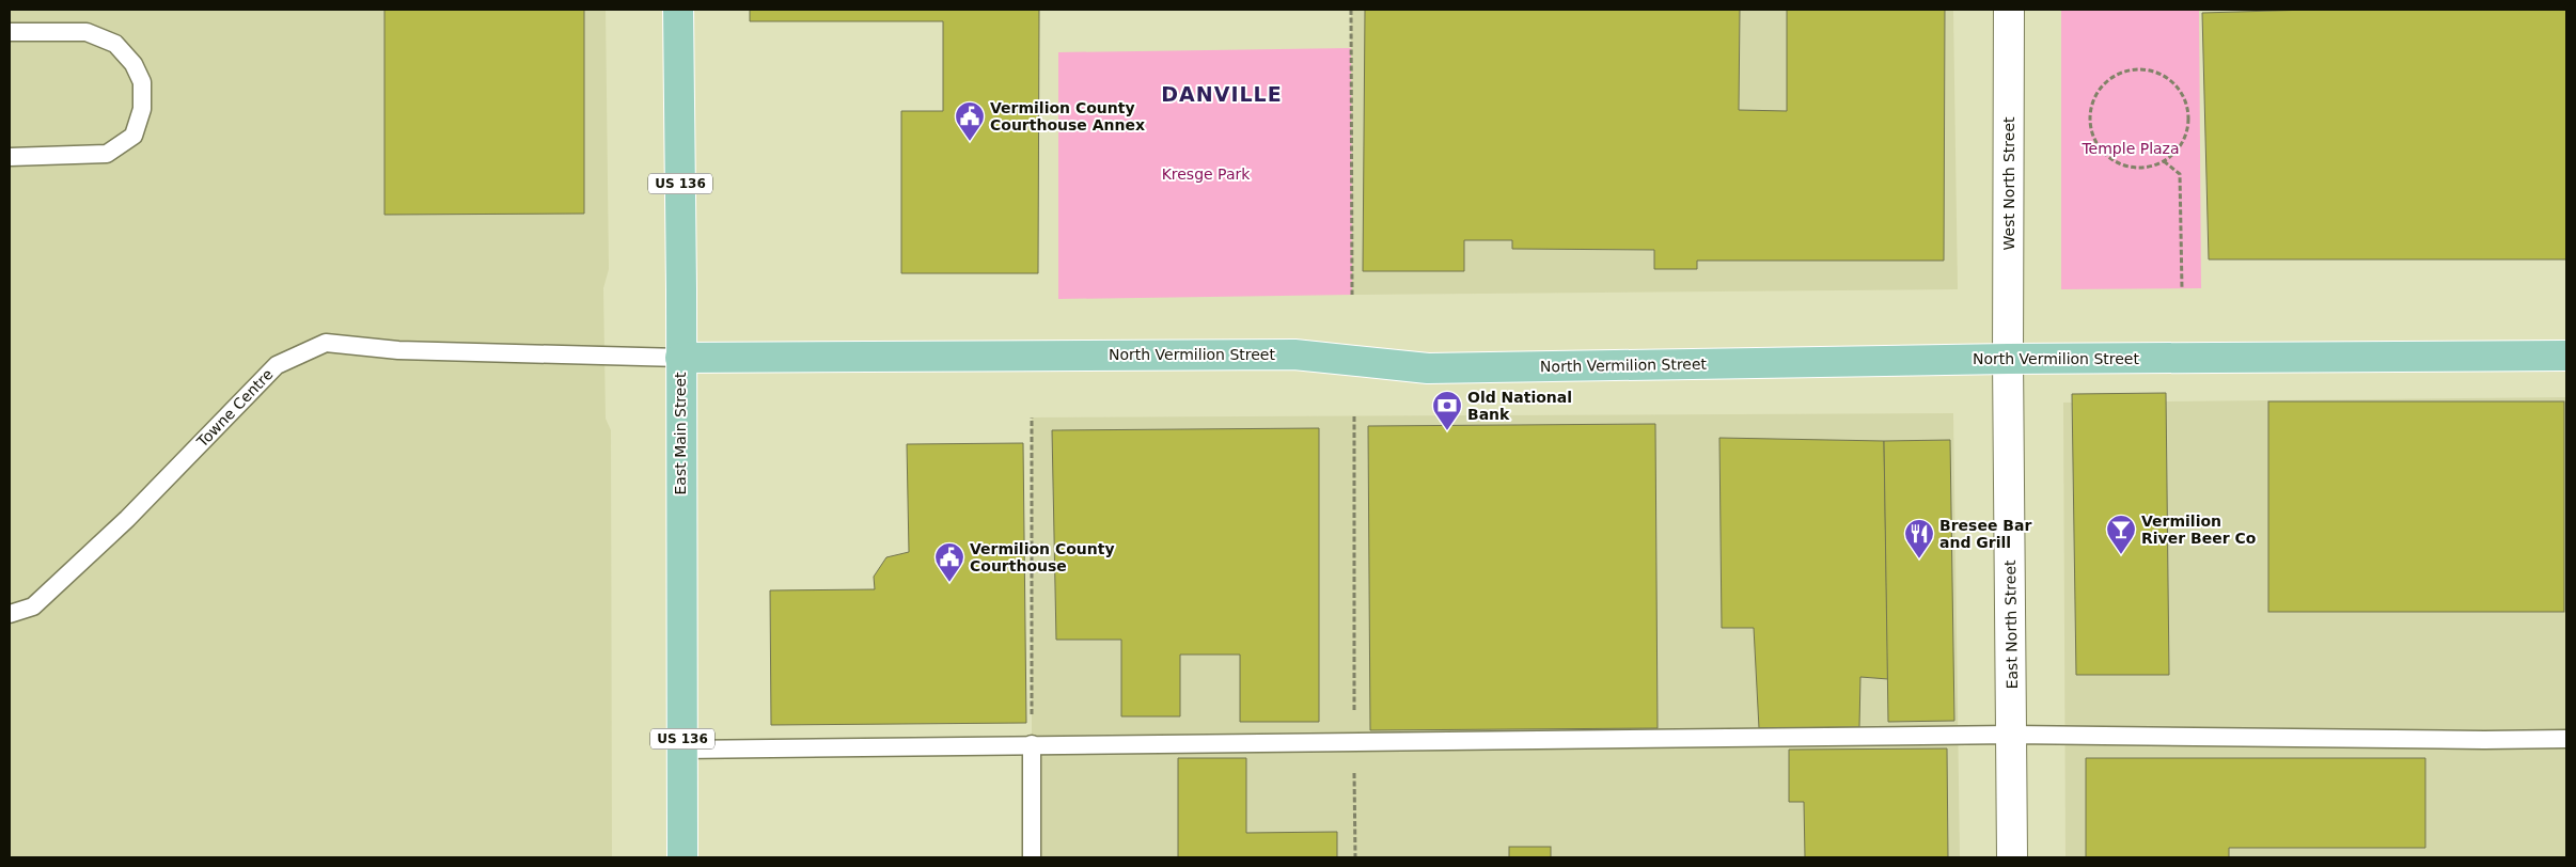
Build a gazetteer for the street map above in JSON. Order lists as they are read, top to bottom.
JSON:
{
  "streets": {
    "main road": ["US 136", "North Vermilion Street", "East Main Street"],
    "street": ["West North Street", "East North Street"],
    "lane": ["Towne Centre"]
  },
  "crossings": [
    ["West North Street", "North Vermilion Street"],
    ["West North Street", "East North Street"],
    ["North Vermilion Street", "Towne Centre"],
    ["North Vermilion Street", "East Main Street"],
    ["North Vermilion Street", "East North Street"],
    ["Towne Centre", "East Main Street"]
  ],
  "districts": ["DANVILLE"],
  "parks": ["Temple Plaza", "Kresge Park"],
  "places": {
    "public building": ["Vermilion County Courthouse Annex", "Vermilion County Courthouse"],
    "bank": ["Old National Bank"],
    "bar": ["Vermilion River Beer Co"],
    "restaurant": ["Bresee Bar and Grill"]
  }
}
